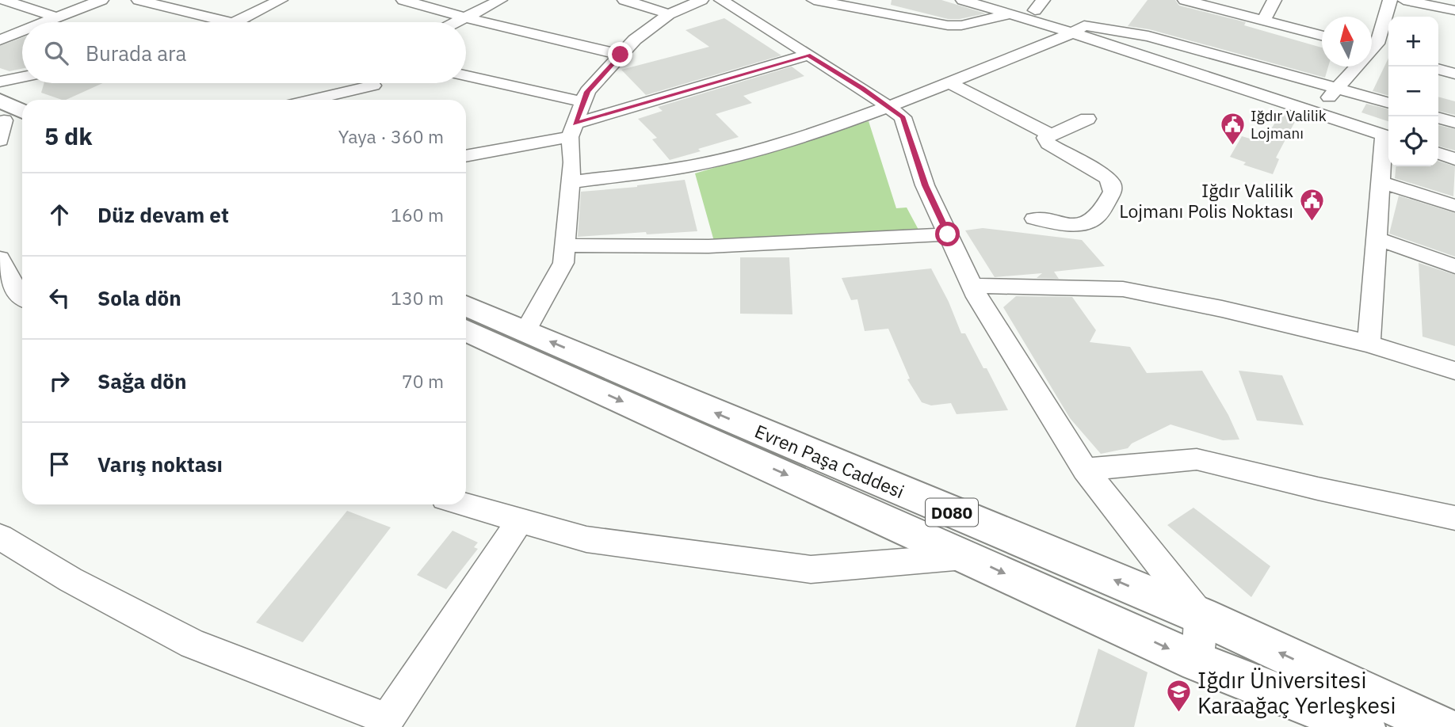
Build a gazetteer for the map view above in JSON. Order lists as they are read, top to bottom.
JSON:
{
  "streets": {
    "highway": ["Evren Paşa Caddesi", "D080"]
  },
  "places": {
    "public building": ["Iğdır Valilik Lojmanı", "Iğdır Valilik Lojmanı Polis Noktası"],
    "school or university": ["Iğdır Üniversitesi Karaağaç Yerleşkesi"]
  },
  "north": "top",
  "page": {
    "map_buttons": ["+", "−"],
    "search": "Burada ara",
    "heading": ["5 dk", "Yaya · 360 m"],
    "list": [
      ["Düz devam et", "160 m"],
      ["Sola dön", "130 m"],
      ["Sağa dön", "70 m"],
      "Varış noktası"
    ]
  }
}
